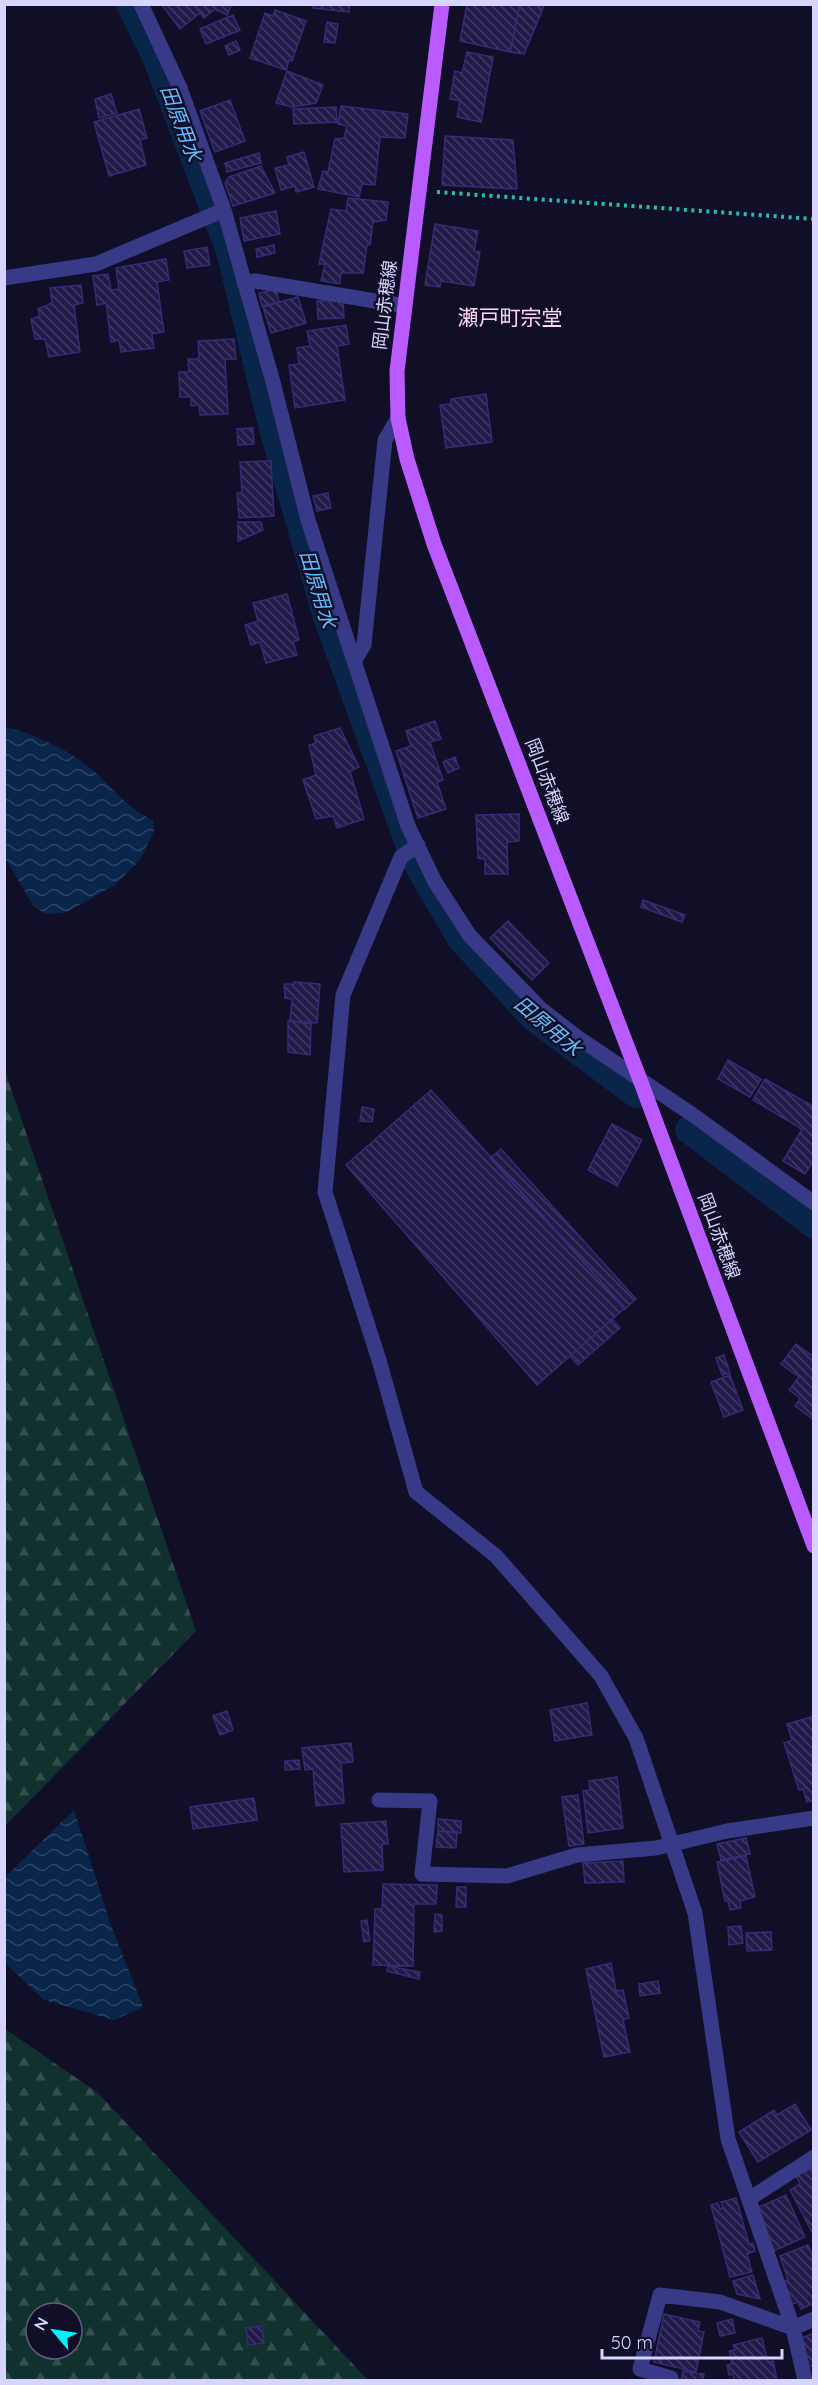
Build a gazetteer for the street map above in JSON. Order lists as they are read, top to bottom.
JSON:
{
  "streets": {
    "main road": ["岡山赤穂線"]
  },
  "districts": ["瀬戸町宗堂"],
  "water": ["田原用水"],
  "scale_bar": "50 m",
  "north": "top left"
}
